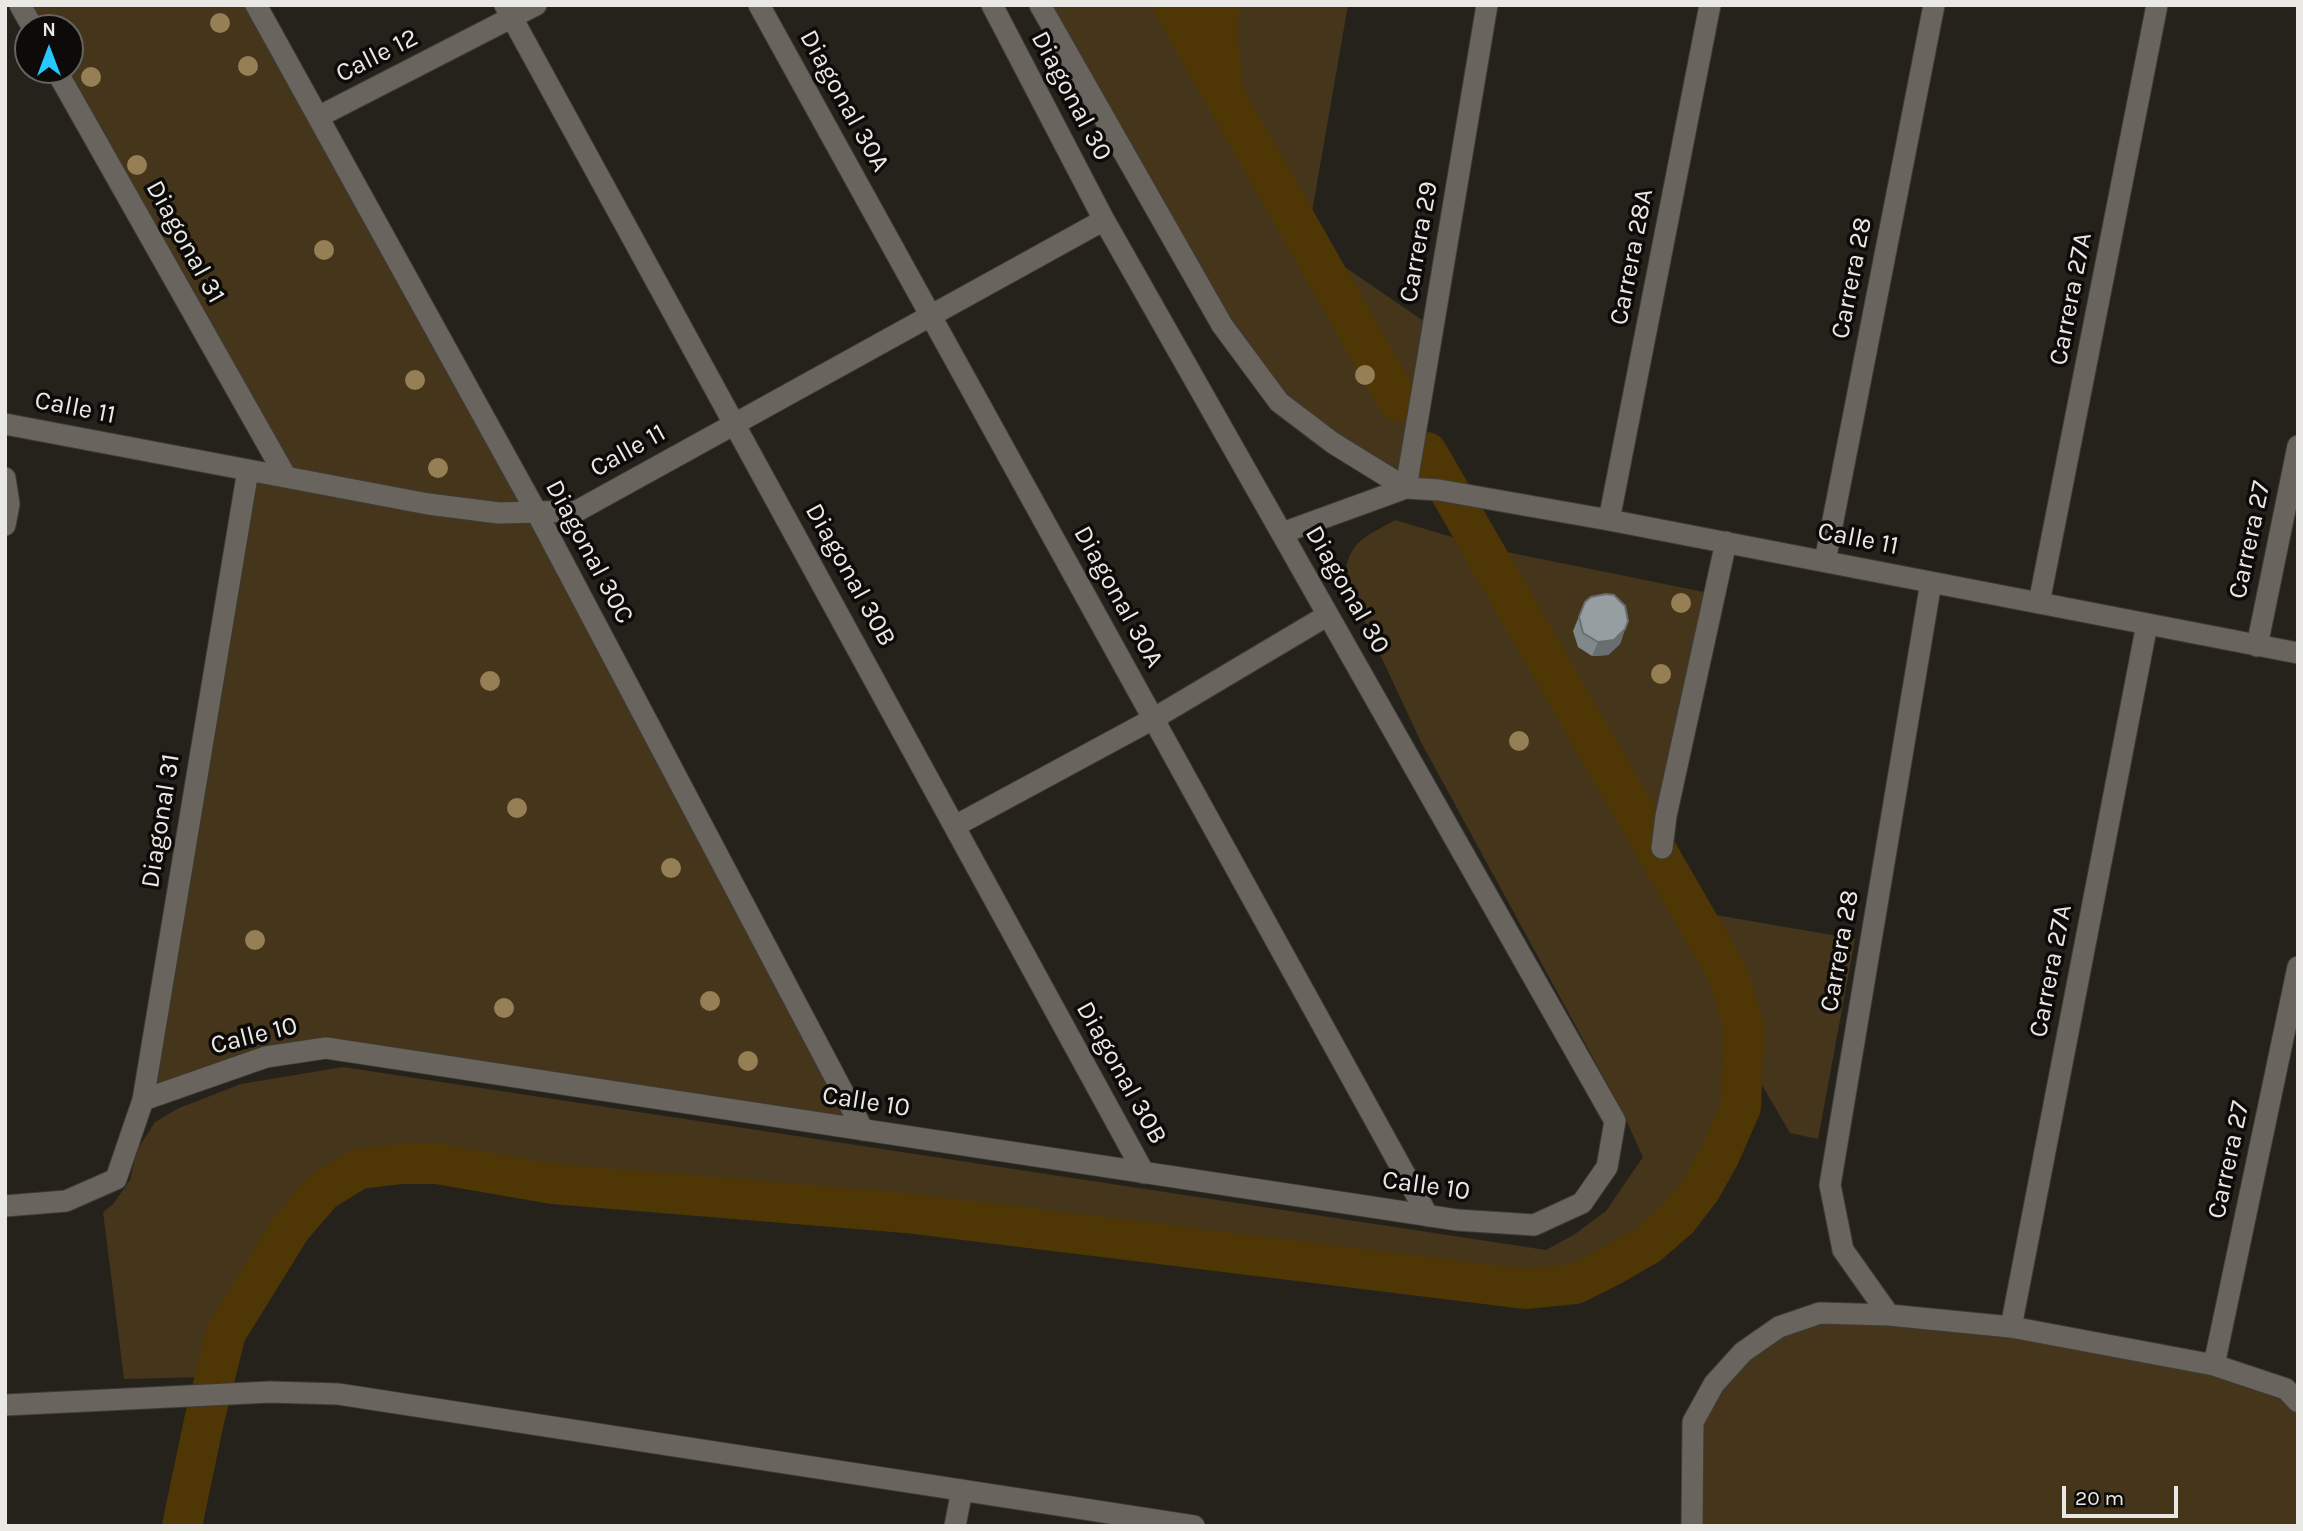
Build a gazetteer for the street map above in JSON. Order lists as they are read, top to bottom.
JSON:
{
  "streets": {
    "street": [
      "Calle 12",
      "Diagonal 30",
      "Diagonal 30A",
      "Diagonal 31",
      "Carrera 29",
      "Carrera 28A",
      "Carrera 28",
      "Carrera 27A",
      "Calle 11",
      "Carrera 27",
      "Diagonal 30C",
      "Diagonal 30B",
      "Calle 10"
    ]
  },
  "crossings": [
    ["Calle 12", "Diagonal 30C"],
    ["Calle 12", "Diagonal 30B"],
    ["Diagonal 30", "Carrera 29"],
    ["Diagonal 30", "Calle 11"],
    ["Diagonal 30", "Calle 10"],
    ["Diagonal 30A", "Calle 11"],
    ["Diagonal 30A", "Calle 10"],
    ["Diagonal 31", "Calle 11"],
    ["Diagonal 31", "Calle 10"],
    ["Carrera 29", "Calle 11"],
    ["Carrera 28A", "Calle 11"],
    ["Carrera 28", "Calle 11"],
    ["Carrera 27A", "Calle 11"],
    ["Calle 11", "Carrera 27"],
    ["Calle 11", "Diagonal 30C"],
    ["Calle 11", "Diagonal 30B"],
    ["Diagonal 30C", "Calle 10"],
    ["Diagonal 30B", "Calle 10"]
  ],
  "scale_bar": "20 m",
  "north": "top"
}
